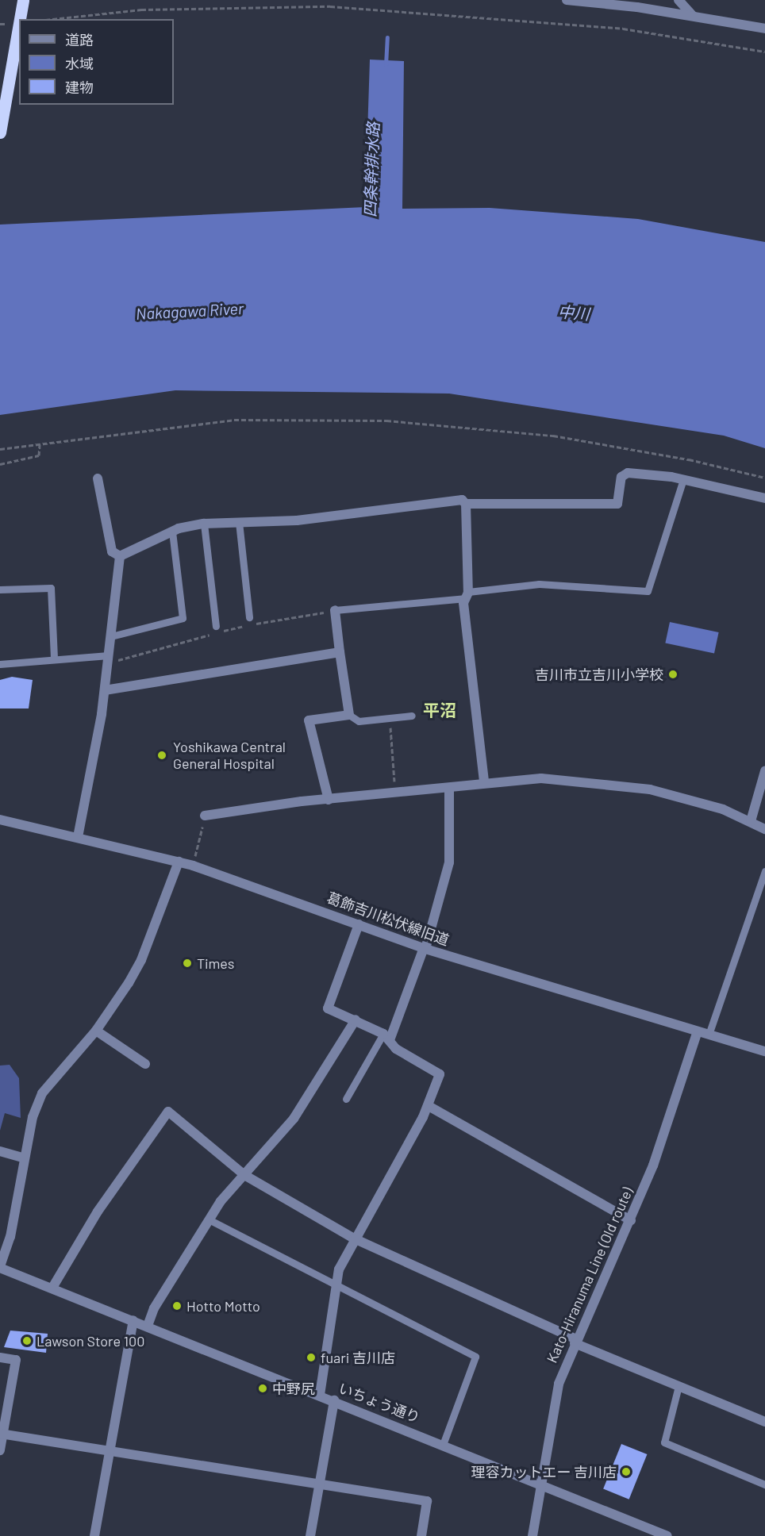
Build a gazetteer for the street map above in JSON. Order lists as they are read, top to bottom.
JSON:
{
  "streets": {
    "street": ["葛飾吉川松伏線旧道", "Kato-Hiranuma Line (Old route)", "いちょう通り"]
  },
  "crossings": [
    ["葛飾吉川松伏線旧道", "Kato-Hiranuma Line (Old route)"],
    ["Kato-Hiranuma Line (Old route)", "いちょう通り"]
  ],
  "districts": ["平沼"],
  "water": ["四条幹排水路", "Nakagawa River", "中川"],
  "places": [
    "吉川市立吉川小学校",
    "Yoshikawa Central General Hospital",
    "Times",
    "Hotto Motto",
    "Lawson Store 100",
    "fuari 吉川店",
    "中野尻",
    "理容カットエー 吉川店"
  ],
  "legend": ["道路", "水域", "建物"]
}
